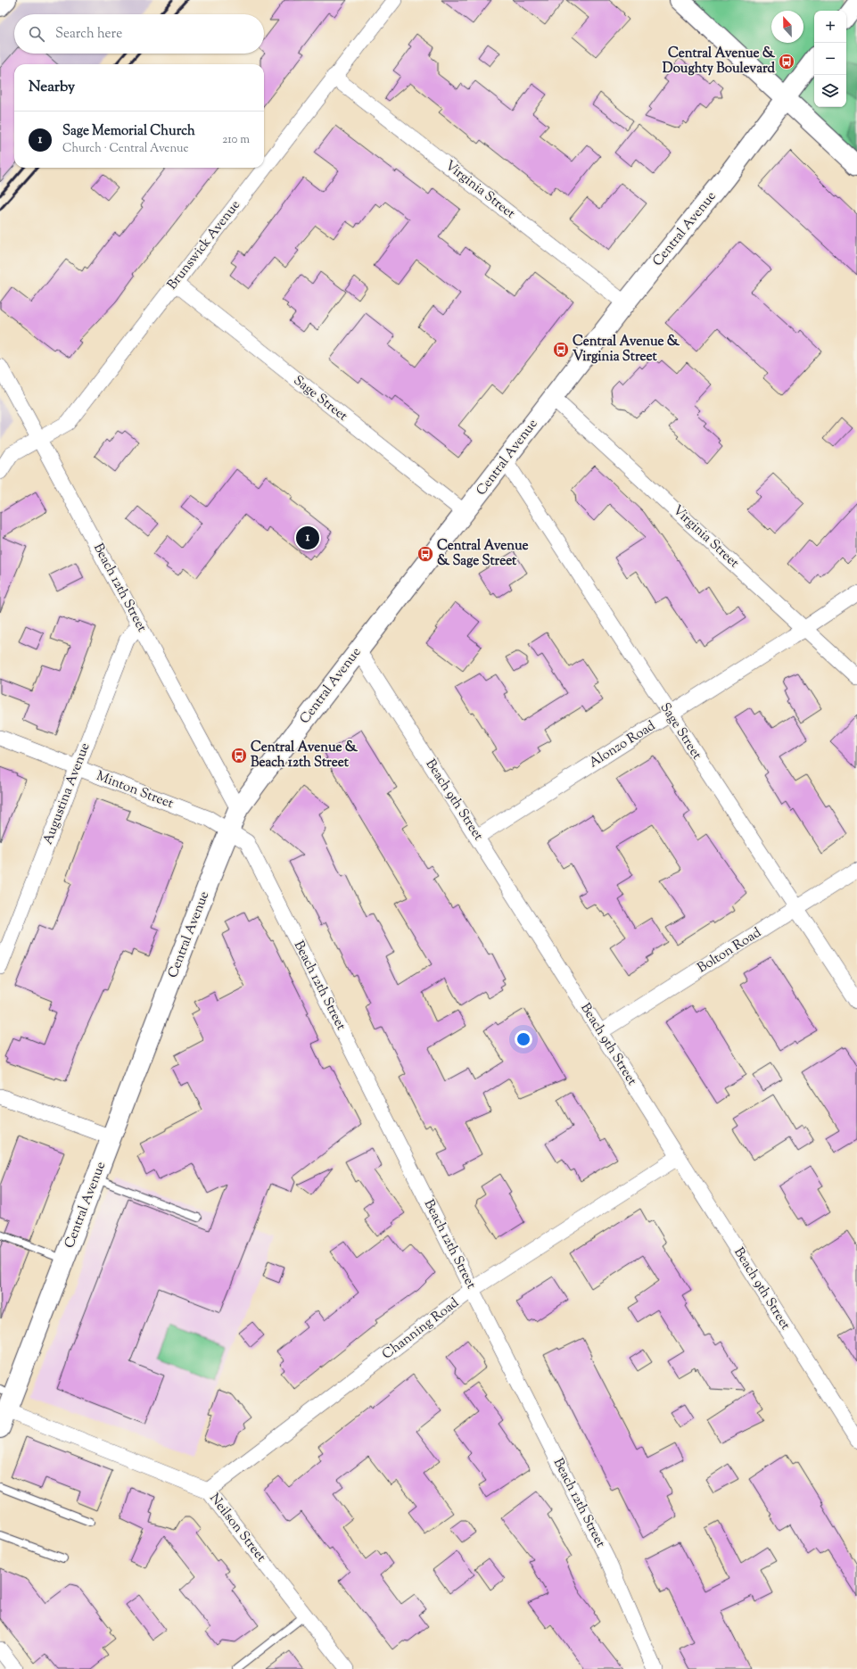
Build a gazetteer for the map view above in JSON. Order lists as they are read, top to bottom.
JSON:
{
  "streets": {
    "street": [
      "Virginia Street",
      "Central Avenue",
      "Brunswick Avenue",
      "Sage Street",
      "Beach 12th Street",
      "Alonzo Road",
      "Minton Street",
      "Augustina Avenue",
      "Beach 9th Street",
      "Bolton Road",
      "Channing Road",
      "Neilson Street"
    ]
  },
  "crossings": [
    ["Virginia Street", "Central Avenue"],
    ["Virginia Street", "Brunswick Avenue"],
    ["Virginia Street", "Alonzo Road"],
    ["Central Avenue", "Sage Street"],
    ["Central Avenue", "Beach 12th Street"],
    ["Central Avenue", "Minton Street"],
    ["Central Avenue", "Beach 9th Street"],
    ["Central Avenue", "Neilson Street"],
    ["Brunswick Avenue", "Sage Street"],
    ["Brunswick Avenue", "Beach 12th Street"],
    ["Sage Street", "Alonzo Road"],
    ["Sage Street", "Bolton Road"],
    ["Beach 12th Street", "Minton Street"],
    ["Beach 12th Street", "Augustina Avenue"],
    ["Beach 12th Street", "Channing Road"],
    ["Alonzo Road", "Beach 9th Street"],
    ["Minton Street", "Augustina Avenue"],
    ["Beach 9th Street", "Bolton Road"],
    ["Beach 9th Street", "Channing Road"],
    ["Channing Road", "Neilson Street"]
  ],
  "places": {
    "bus stop": [
      "Central Avenue & Doughty Boulevard",
      "Central Avenue & Virginia Street",
      "Central Avenue & Sage Street",
      "Central Avenue & Beach 12th Street"
    ]
  },
  "north": "top",
  "page": {
    "map_buttons": ["+", "−"],
    "search": "Search here",
    "heading": "Nearby",
    "list": [
      {
        "mark": "1",
        "name": "Sage Memorial Church",
        "note": "Church · Central Avenue",
        "value": "210 m"
      }
    ],
    "pins": "1"
  }
}
